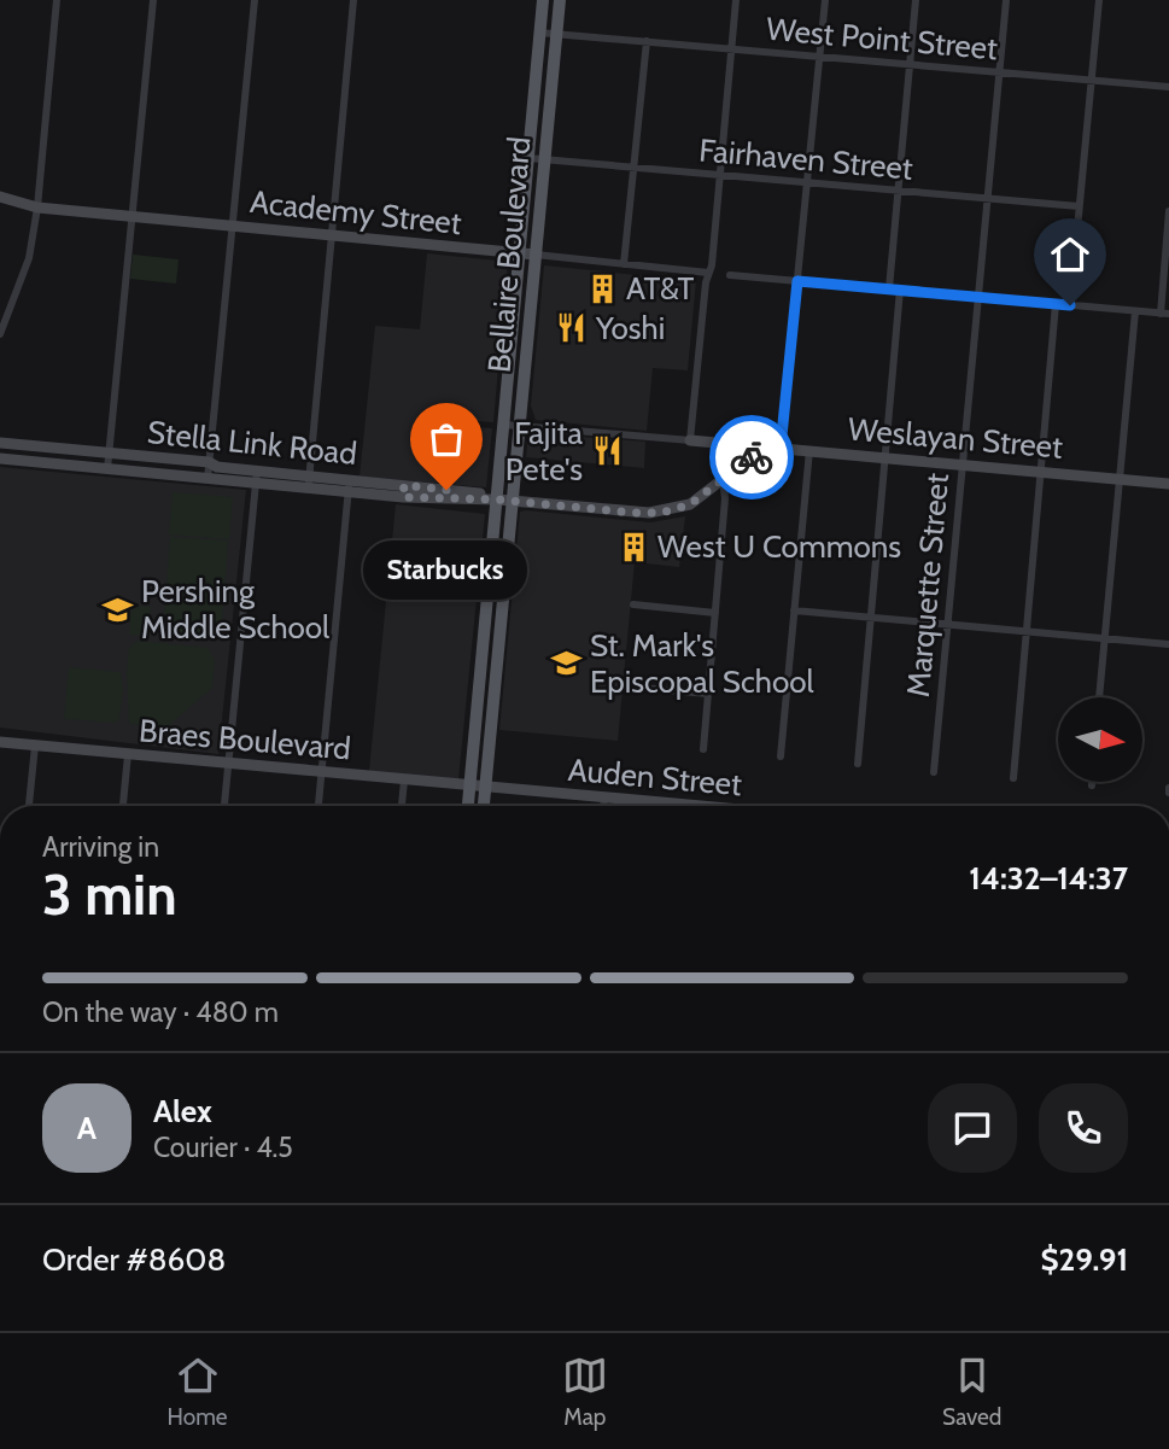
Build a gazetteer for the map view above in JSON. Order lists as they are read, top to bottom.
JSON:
{
  "streets": {
    "main road": [
      "Academy Street",
      "Bellaire Boulevard",
      "Weslayan Street",
      "Stella Link Road",
      "Braes Boulevard",
      "Auden Street"
    ],
    "street": ["West Point Street", "Fairhaven Street", "Marquette Street"]
  },
  "crossings": [
    ["West Point Street", "Bellaire Boulevard"],
    ["West Point Street", "Marquette Street"],
    ["Fairhaven Street", "Bellaire Boulevard"],
    ["Fairhaven Street", "Marquette Street"],
    ["Academy Street", "Bellaire Boulevard"],
    ["Bellaire Boulevard", "Weslayan Street"],
    ["Bellaire Boulevard", "Stella Link Road"],
    ["Bellaire Boulevard", "Braes Boulevard"],
    ["Bellaire Boulevard", "Auden Street"],
    ["Weslayan Street", "Stella Link Road"],
    ["Weslayan Street", "Marquette Street"],
    ["Braes Boulevard", "Auden Street"]
  ],
  "places": {
    "building": ["AT&T", "West U Commons"],
    "restaurant": ["Yoshi", "Fajita Pete's"],
    "other": ["Starbucks"],
    "school or university": ["Pershing Middle School", "St. Mark's Episcopal School"]
  },
  "north": "right",
  "page": {
    "bubble": "Starbucks",
    "heading": ["3 min", "Arriving in", "14:32–14:37"],
    "panel": [
      "Alex",
      "Courier · 4.5",
      "Order #8608",
      "$29.91"
    ],
    "bar": "On the way · 480 m",
    "round": "A",
    "tabs": ["Home", "Map", "Saved"]
  }
}
